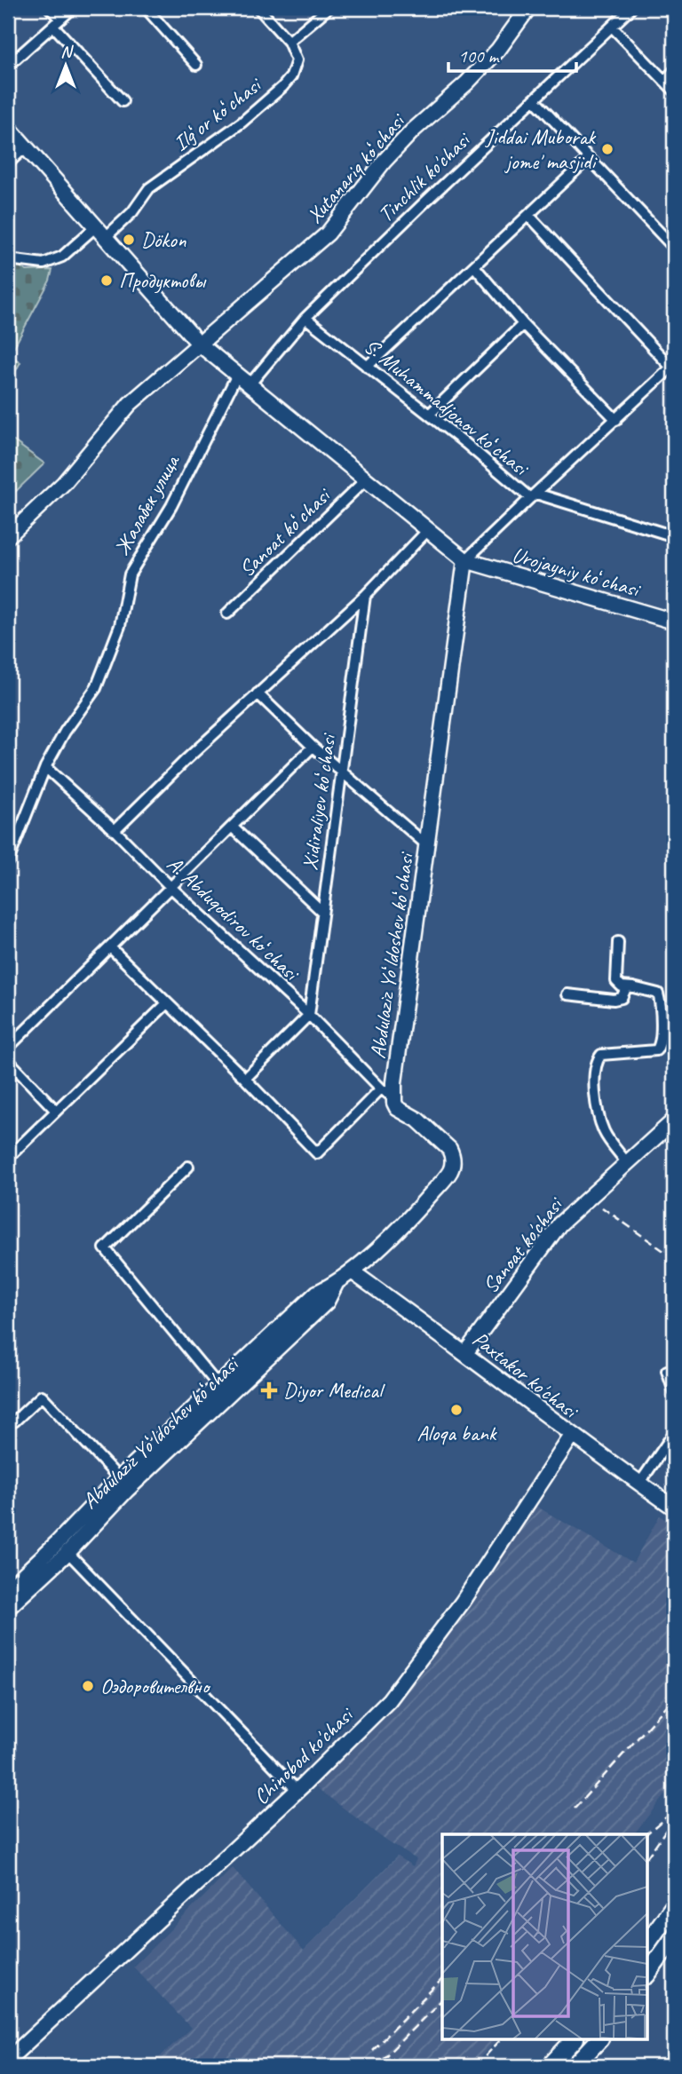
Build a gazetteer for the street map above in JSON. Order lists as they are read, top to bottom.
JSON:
{
  "streets": {
    "main road": [
      "Xutanariq koʻchasi",
      "Urоjayniy koʻchasi",
      "Abdulaziz Yoʻldoshev koʻchasi",
      "Sanoat ko'chasi",
      "Paxtakor ko'chasi",
      "Chinobod ko'chasi"
    ],
    "street": [
      "Ilgʻor koʻchasi",
      "Tinchlik ko'chasi",
      "S. Muhammadjonov koʻchasi",
      "Жалабек улица",
      "Sanoat koʻchasi",
      "Xidiraliyev koʻchasi",
      "A. Abduqodirov koʻchasi"
    ]
  },
  "crossings": [
    ["Tinchlik ko'chasi", "S. Muhammadjonov koʻchasi"],
    ["Жалабек улица", "A. Abduqodirov koʻchasi"],
    ["Urоjayniy koʻchasi", "Abdulaziz Yoʻldoshev koʻchasi"],
    ["Xidiraliyev koʻchasi", "A. Abduqodirov koʻchasi"],
    ["A. Abduqodirov koʻchasi", "Abdulaziz Yoʻldoshev koʻchasi"],
    ["Abdulaziz Yoʻldoshev koʻchasi", "Paxtakor ko'chasi"],
    ["Sanoat ko'chasi", "Paxtakor ko'chasi"],
    ["Paxtakor ko'chasi", "Chinobod ko'chasi"]
  ],
  "places": {
    "other": [
      "Jiddai Muborak jome' masjidi",
      "Dökon",
      "Продуктовы",
      "Aloqa bank",
      "Оэдоровителвно"
    ],
    "health": ["Diyor Medical"]
  },
  "scale_bar": "100 m",
  "north": "top"
}
